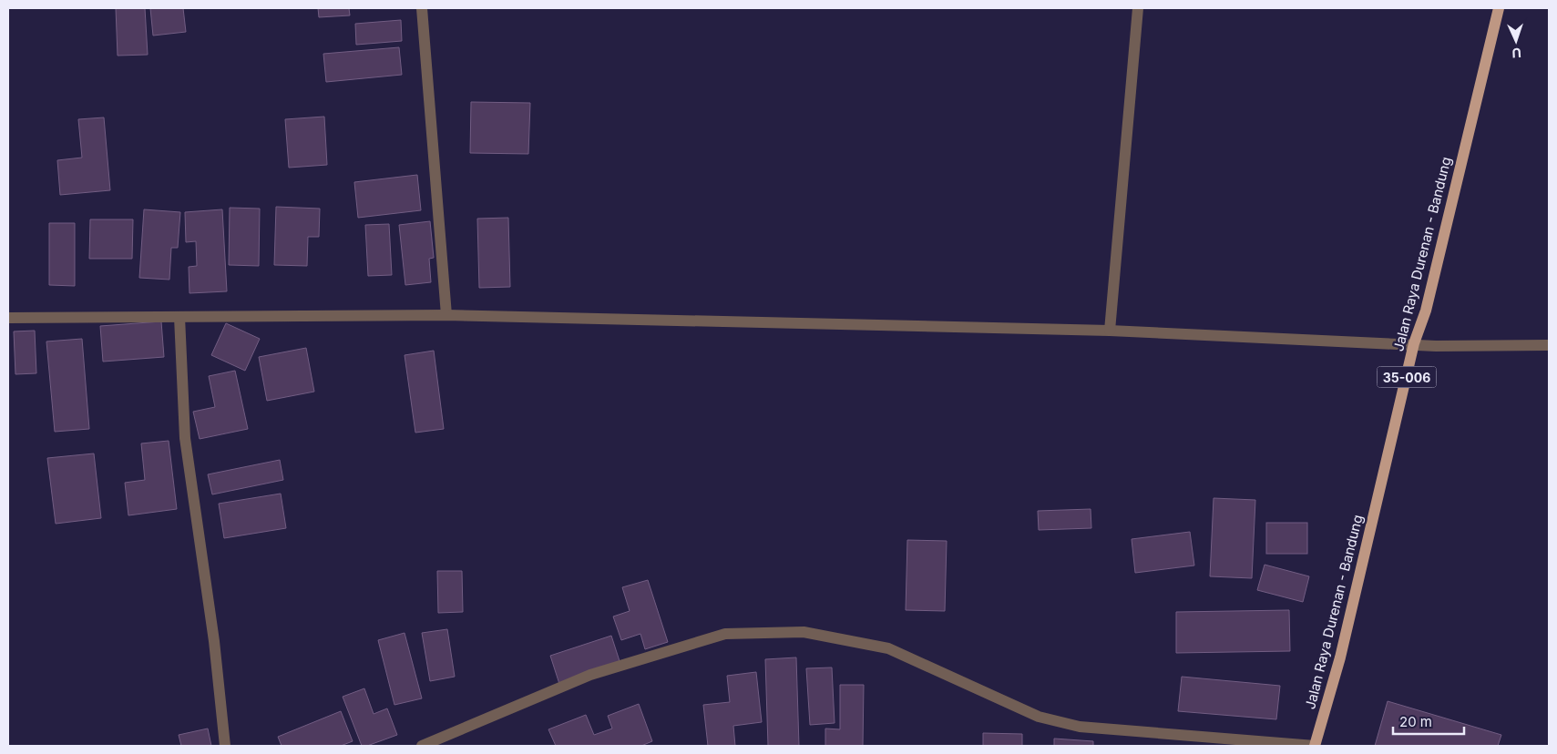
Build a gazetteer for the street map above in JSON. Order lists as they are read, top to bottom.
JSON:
{
  "streets": {
    "main road": ["Jalan Raya Durenan - Bandung", "35-006"]
  },
  "scale_bar": "20 m",
  "north": "bottom"
}
